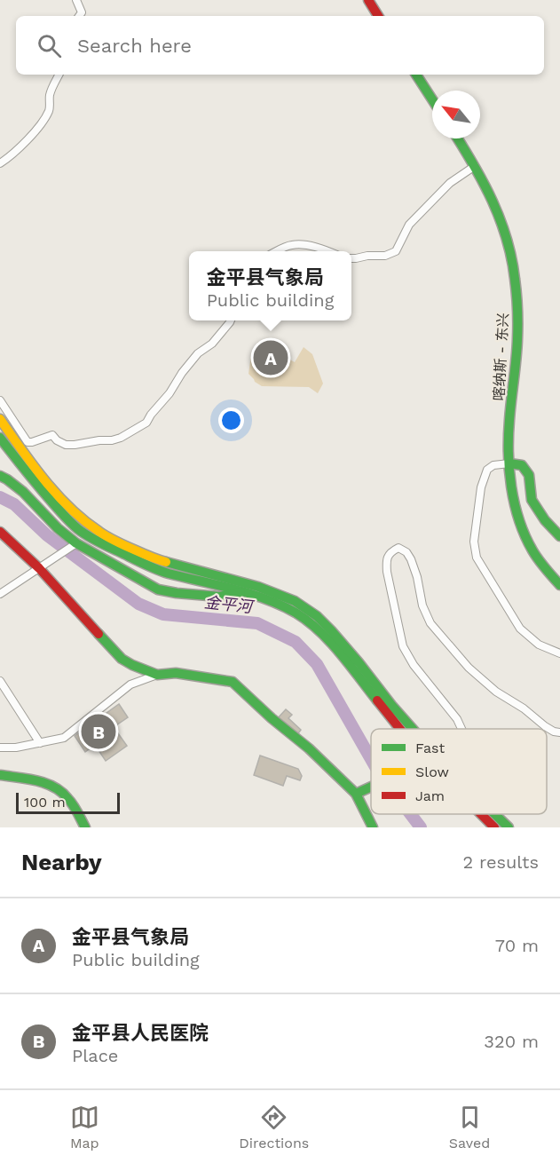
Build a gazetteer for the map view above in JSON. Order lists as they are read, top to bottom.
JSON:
{
  "streets": {
    "main road": ["喀纳斯 - 东兴"]
  },
  "water": ["金平河"],
  "legend": ["Fast", "Slow", "Jam"],
  "scale_bar": "100 m",
  "north": "top left",
  "page": {
    "search": "Search here",
    "popup": ["金平县气象局", "Public building"],
    "pins": ["A", "B"],
    "scale": "100 m",
    "heading": ["Nearby", "2 results"],
    "list": [
      {
        "mark": "A",
        "name": "金平县气象局",
        "note": "Public building",
        "value": "70 m"
      },
      {
        "mark": "B",
        "name": "金平县人民医院",
        "note": "Place",
        "value": "320 m"
      }
    ],
    "nav": ["Map", "Directions", "Saved"]
  }
}
